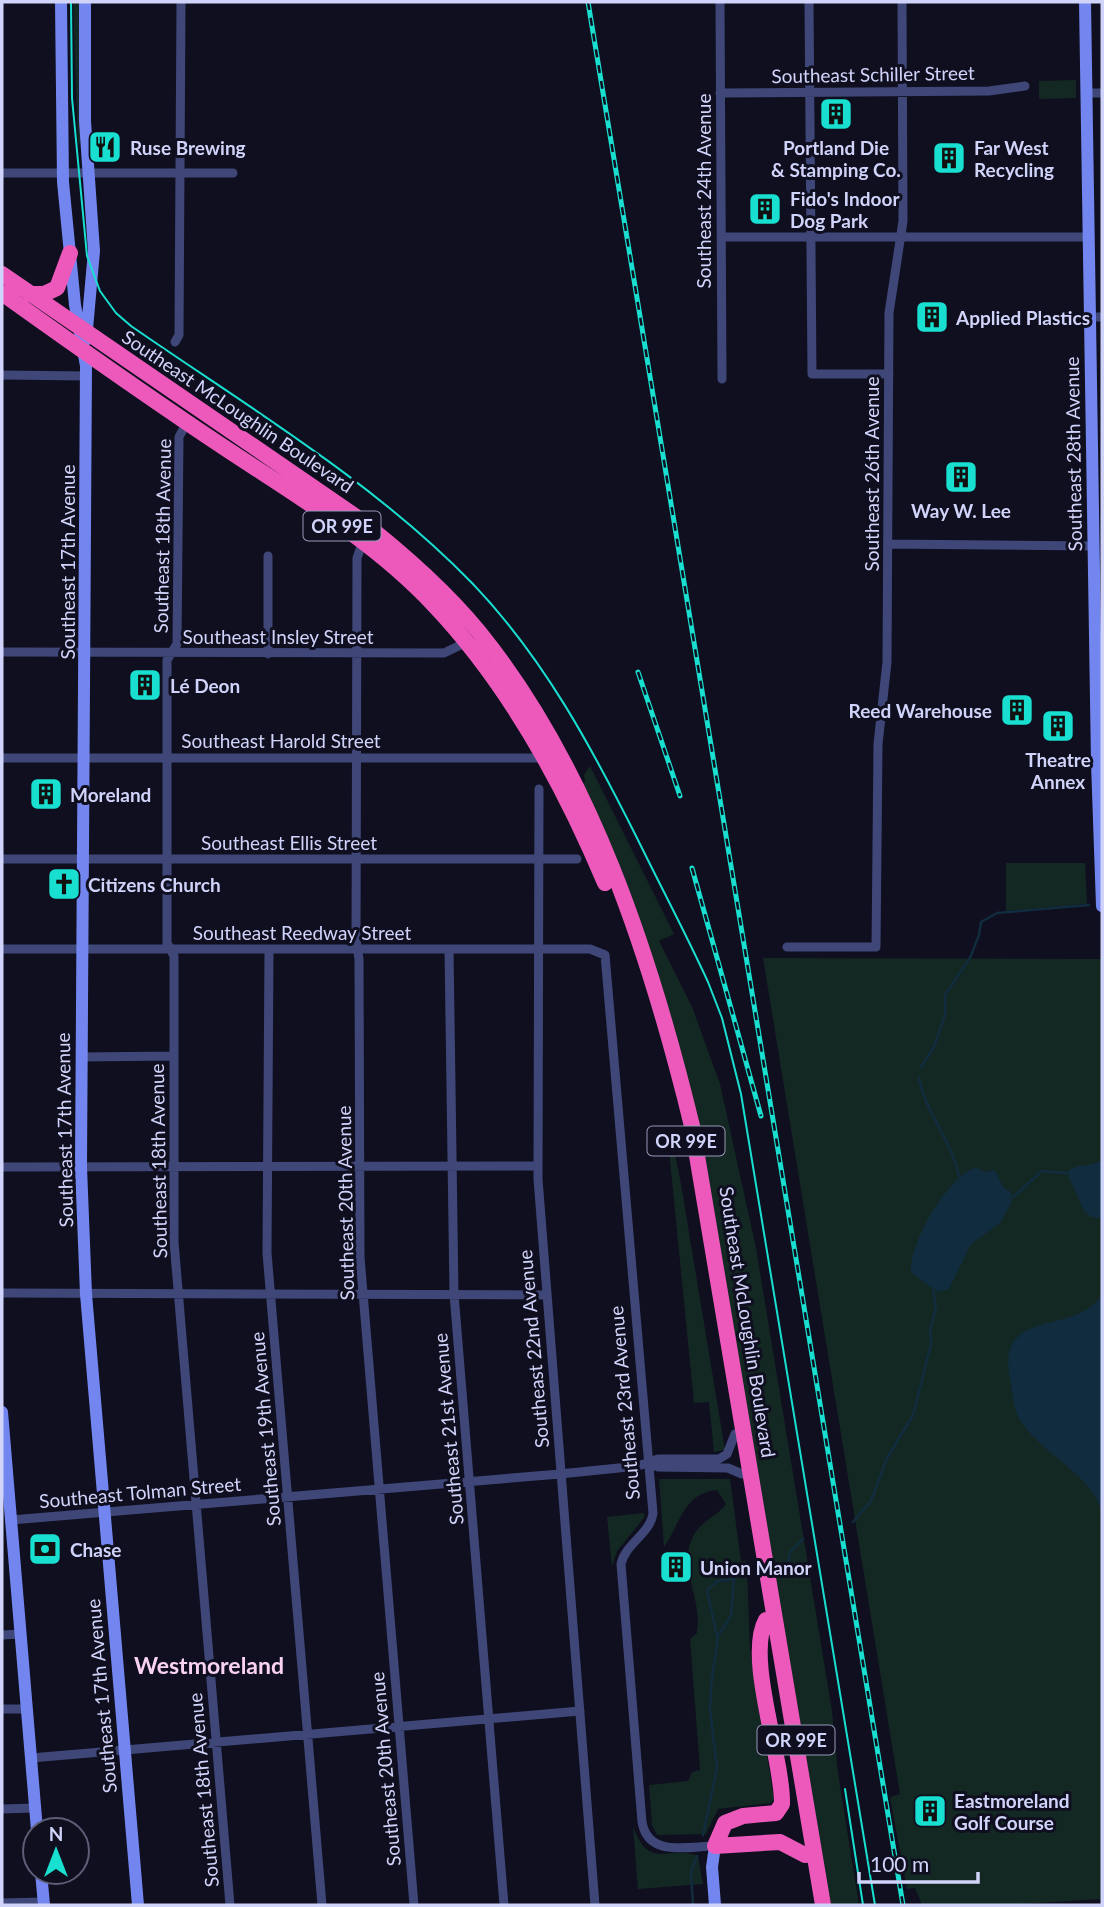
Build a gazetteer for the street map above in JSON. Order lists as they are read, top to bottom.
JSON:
{
  "streets": {
    "highway": ["Southeast McLoughlin Boulevard", "OR 99E"],
    "street": [
      "Southeast Schiller Street",
      "Southeast 24th Avenue",
      "Southeast 28th Avenue",
      "Southeast 26th Avenue",
      "Southeast 18th Avenue",
      "Southeast 17th Avenue",
      "Southeast Insley Street",
      "Southeast Harold Street",
      "Southeast Ellis Street",
      "Southeast Reedway Street",
      "Southeast 20th Avenue",
      "Southeast 22nd Avenue",
      "Southeast 23rd Avenue",
      "Southeast 19th Avenue",
      "Southeast 21st Avenue",
      "Southeast Tolman Street"
    ]
  },
  "crossings": [
    ["Southeast Schiller Street", "Southeast 24th Avenue"],
    ["Southeast Schiller Street", "Southeast 26th Avenue"],
    ["Southeast McLoughlin Boulevard", "Southeast 18th Avenue"],
    ["Southeast McLoughlin Boulevard", "Southeast 17th Avenue"],
    ["Southeast McLoughlin Boulevard", "Southeast Insley Street"],
    ["Southeast McLoughlin Boulevard", "Southeast Harold Street"],
    ["Southeast McLoughlin Boulevard", "Southeast 20th Avenue"],
    ["Southeast McLoughlin Boulevard", "Southeast Tolman Street"],
    ["Southeast 18th Avenue", "Southeast Insley Street"],
    ["Southeast 18th Avenue", "Southeast Harold Street"],
    ["Southeast 18th Avenue", "Southeast Ellis Street"],
    ["Southeast 18th Avenue", "Southeast Reedway Street"],
    ["Southeast 18th Avenue", "Southeast Tolman Street"],
    ["Southeast 17th Avenue", "Southeast Insley Street"],
    ["Southeast 17th Avenue", "Southeast Harold Street"],
    ["Southeast 17th Avenue", "Southeast Ellis Street"],
    ["Southeast 17th Avenue", "Southeast Reedway Street"],
    ["Southeast 17th Avenue", "Southeast Tolman Street"],
    ["Southeast Insley Street", "Southeast 20th Avenue"],
    ["Southeast Harold Street", "Southeast 20th Avenue"],
    ["Southeast Ellis Street", "Southeast 20th Avenue"],
    ["Southeast Ellis Street", "Southeast 22nd Avenue"],
    ["Southeast Reedway Street", "Southeast 20th Avenue"],
    ["Southeast Reedway Street", "Southeast 22nd Avenue"],
    ["Southeast Reedway Street", "Southeast 23rd Avenue"],
    ["Southeast Reedway Street", "Southeast 19th Avenue"],
    ["Southeast Reedway Street", "Southeast 21st Avenue"],
    ["Southeast 20th Avenue", "Southeast Tolman Street"],
    ["Southeast 22nd Avenue", "Southeast Tolman Street"],
    ["Southeast 23rd Avenue", "Southeast Tolman Street"],
    ["Southeast 19th Avenue", "Southeast Tolman Street"],
    ["Southeast 21st Avenue", "Southeast Tolman Street"]
  ],
  "districts": ["Westmoreland"],
  "places": {
    "building": [
      "Portland Die & Stamping Co.",
      "Far West Recycling",
      "Fido's Indoor Dog Park",
      "Applied Plastics",
      "Way W. Lee",
      "Lé Deon",
      "Reed Warehouse",
      "Theatre Annex",
      "Moreland",
      "Union Manor",
      "Eastmoreland Golf Course"
    ],
    "restaurant": ["Ruse Brewing"],
    "church": ["Citizens Church"],
    "bank": ["Chase"]
  },
  "scale_bar": "100 m",
  "north": "top"
}
